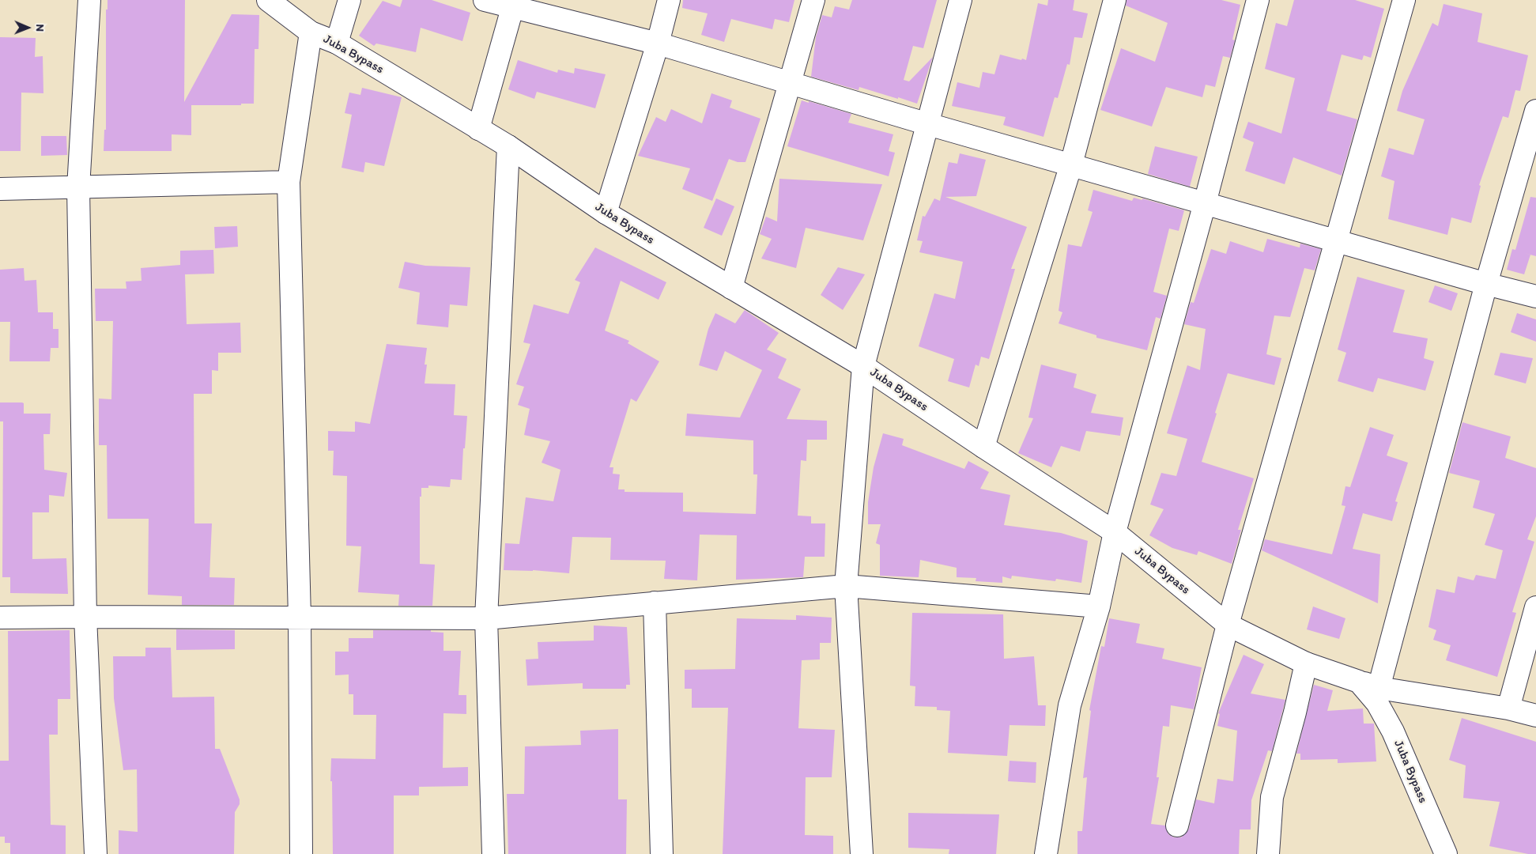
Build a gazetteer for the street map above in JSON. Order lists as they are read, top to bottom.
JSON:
{
  "streets": {
    "street": ["Juba Bypass"]
  },
  "north": "right"
}
